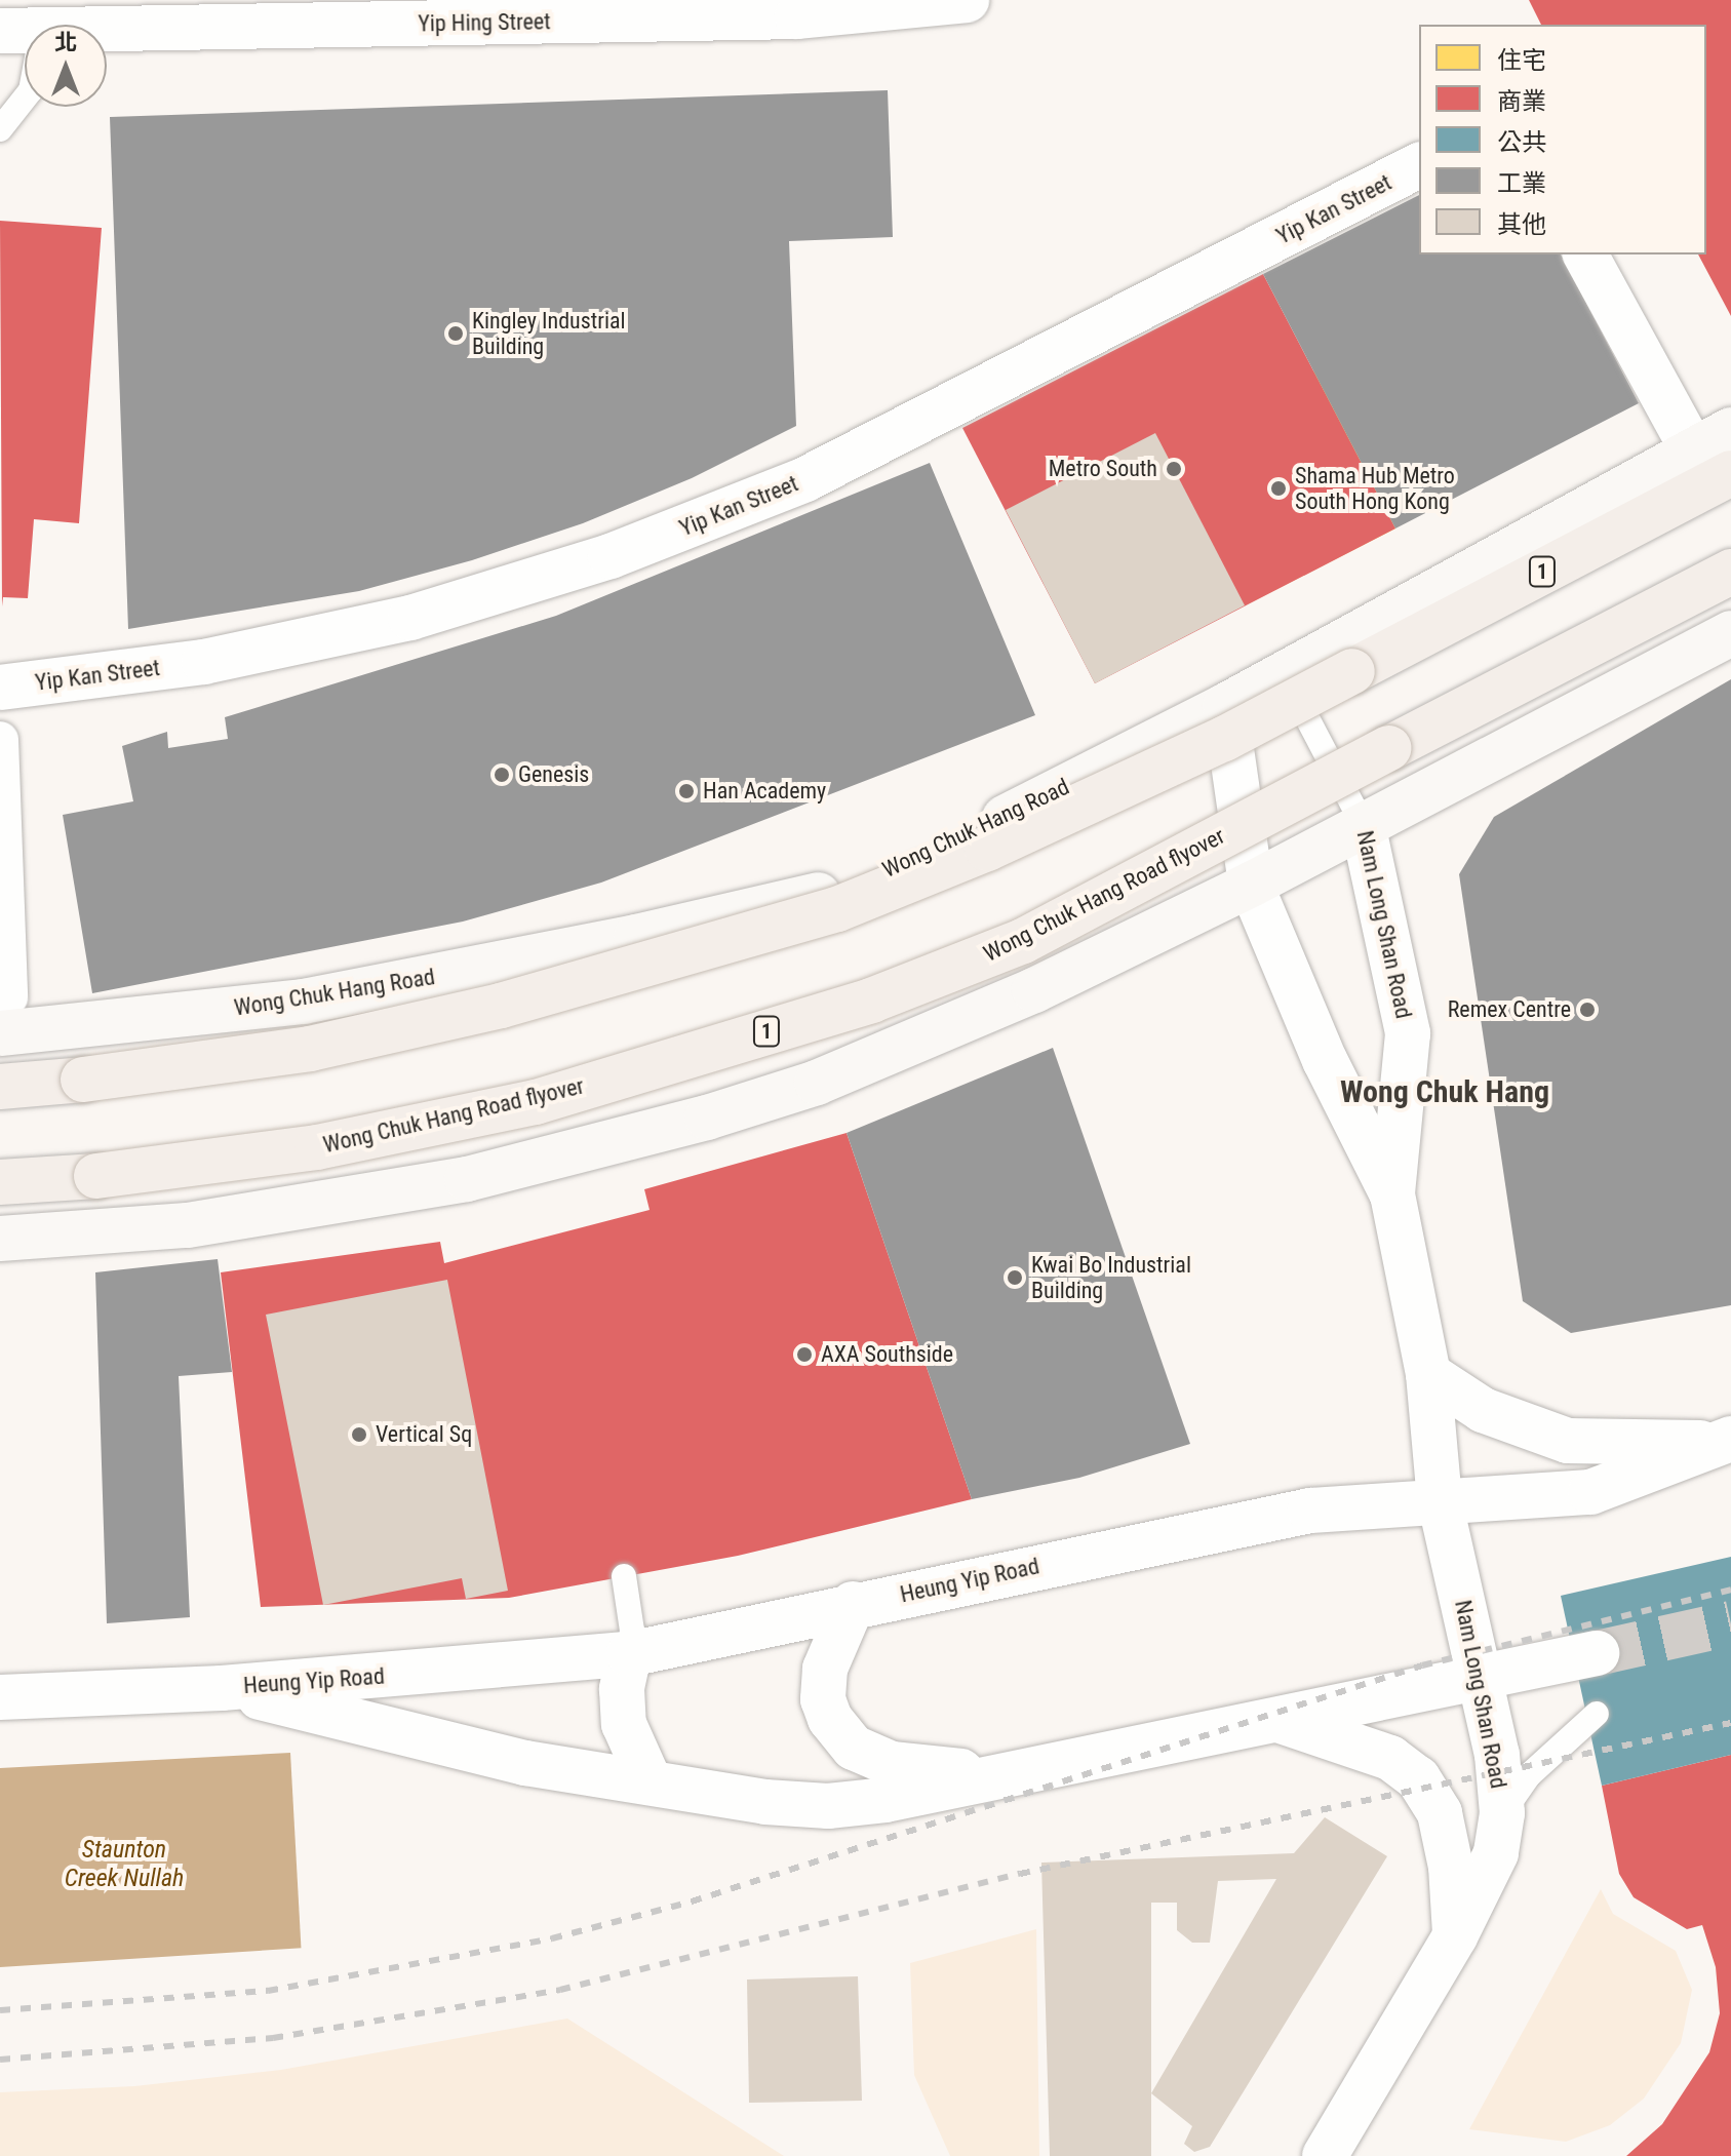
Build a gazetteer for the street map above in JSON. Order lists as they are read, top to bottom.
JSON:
{
  "streets": {
    "highway": ["1", "Wong Chuk Hang Road flyover"],
    "main road": ["Wong Chuk Hang Road"],
    "street": [
      "Yip Hing Street",
      "Yip Kan Street",
      "Nam Long Shan Road",
      "Heung Yip Road"
    ]
  },
  "crossings": [
    ["1", "Wong Chuk Hang Road"],
    ["Wong Chuk Hang Road", "Nam Long Shan Road"],
    ["Nam Long Shan Road", "Heung Yip Road"]
  ],
  "districts": ["Wong Chuk Hang"],
  "water": ["Staunton Creek Nullah"],
  "places": [
    "Kingley Industrial Building",
    "Metro South",
    "Shama Hub Metro South Hong Kong",
    "Genesis",
    "Han Academy",
    "Remex Centre",
    "Kwai Bo Industrial Building",
    "AXA Southside",
    "Vertical Sq"
  ],
  "legend": [
    "住宅",
    "商業",
    "公共",
    "工業",
    "其他"
  ],
  "north": "top"
}
